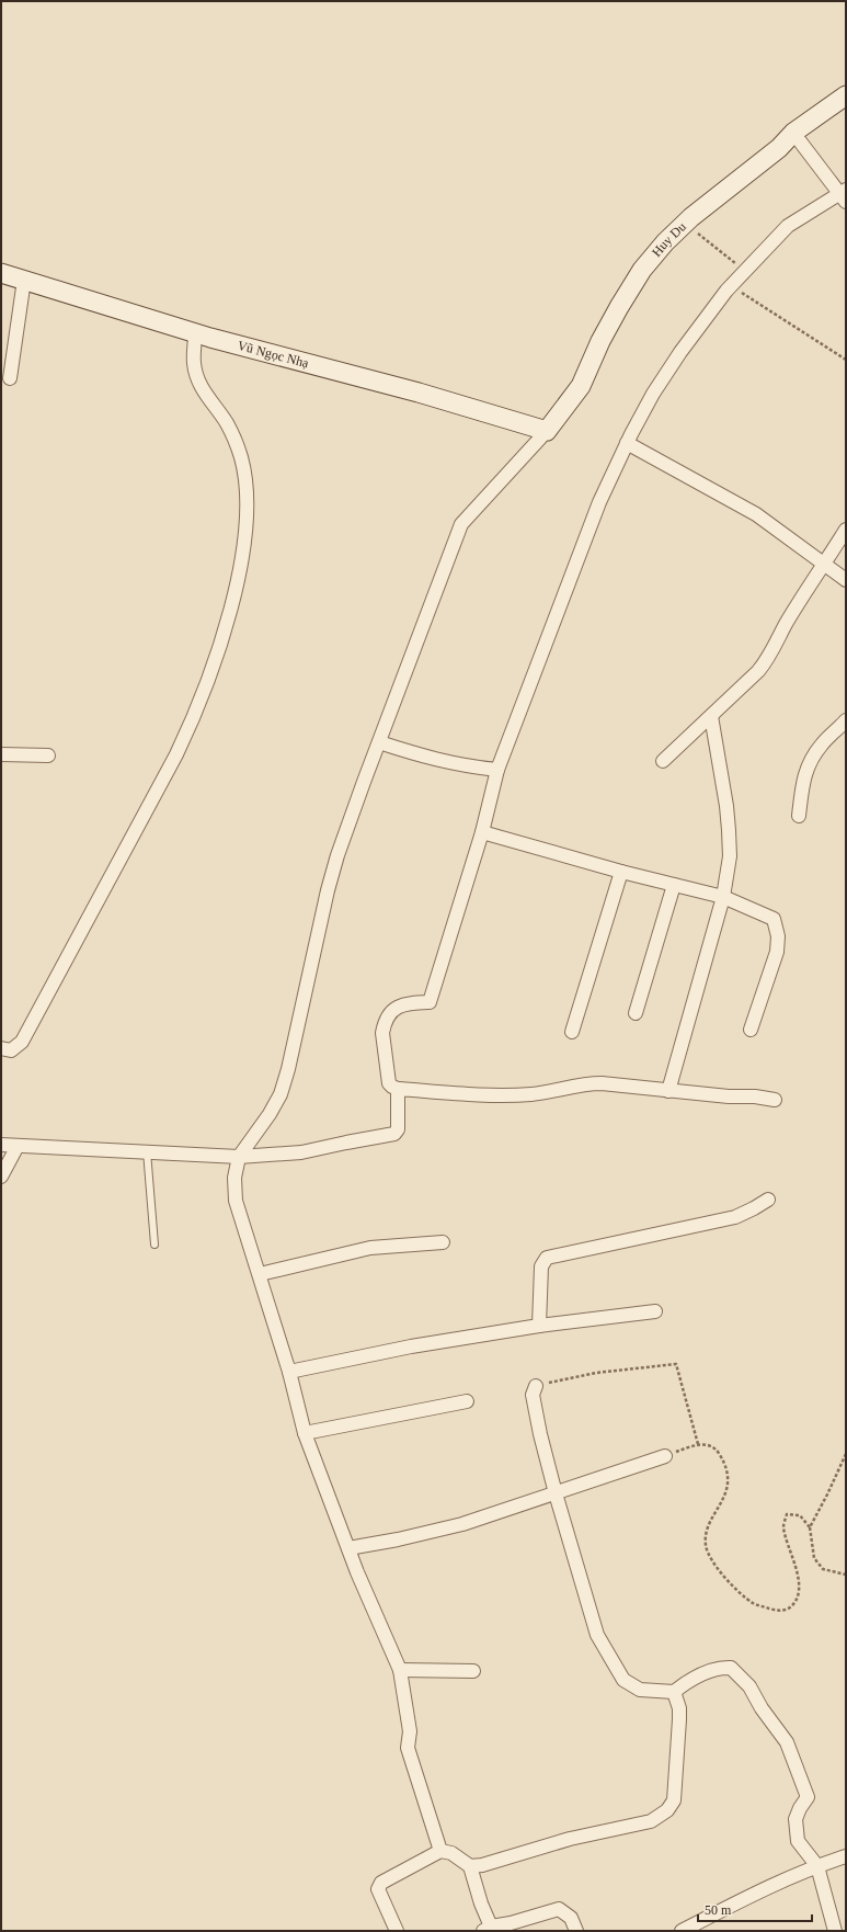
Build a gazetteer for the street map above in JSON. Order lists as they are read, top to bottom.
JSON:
{
  "streets": {
    "street": ["Huy Du", "Vũ Ngọc Nhạ"]
  },
  "crossings": [
    ["Huy Du", "Vũ Ngọc Nhạ"]
  ],
  "scale_bar": "50 m"
}
